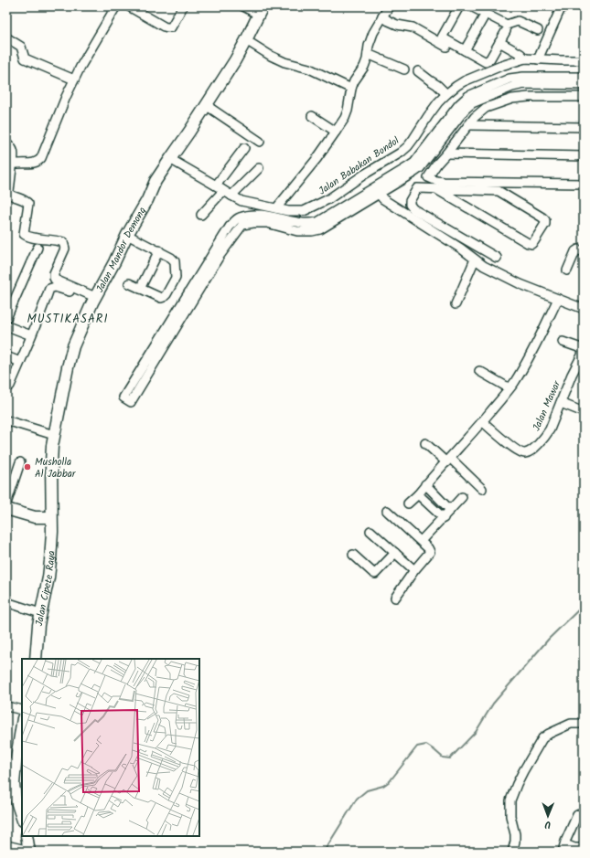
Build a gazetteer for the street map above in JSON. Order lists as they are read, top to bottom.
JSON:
{
  "streets": {
    "main road": ["Jalan Mandor Demong", "Jalan Cipete Raya"],
    "street": ["Jalan Babakan Bondol", "Jalan Mawar"]
  },
  "crossings": [
    ["Jalan Babakan Bondol", "Jalan Mandor Demong"],
    ["Jalan Mandor Demong", "Jalan Cipete Raya"]
  ],
  "districts": ["MUSTIKASARI"],
  "places": ["Musholla Al Jabbar"],
  "north": "bottom"
}
